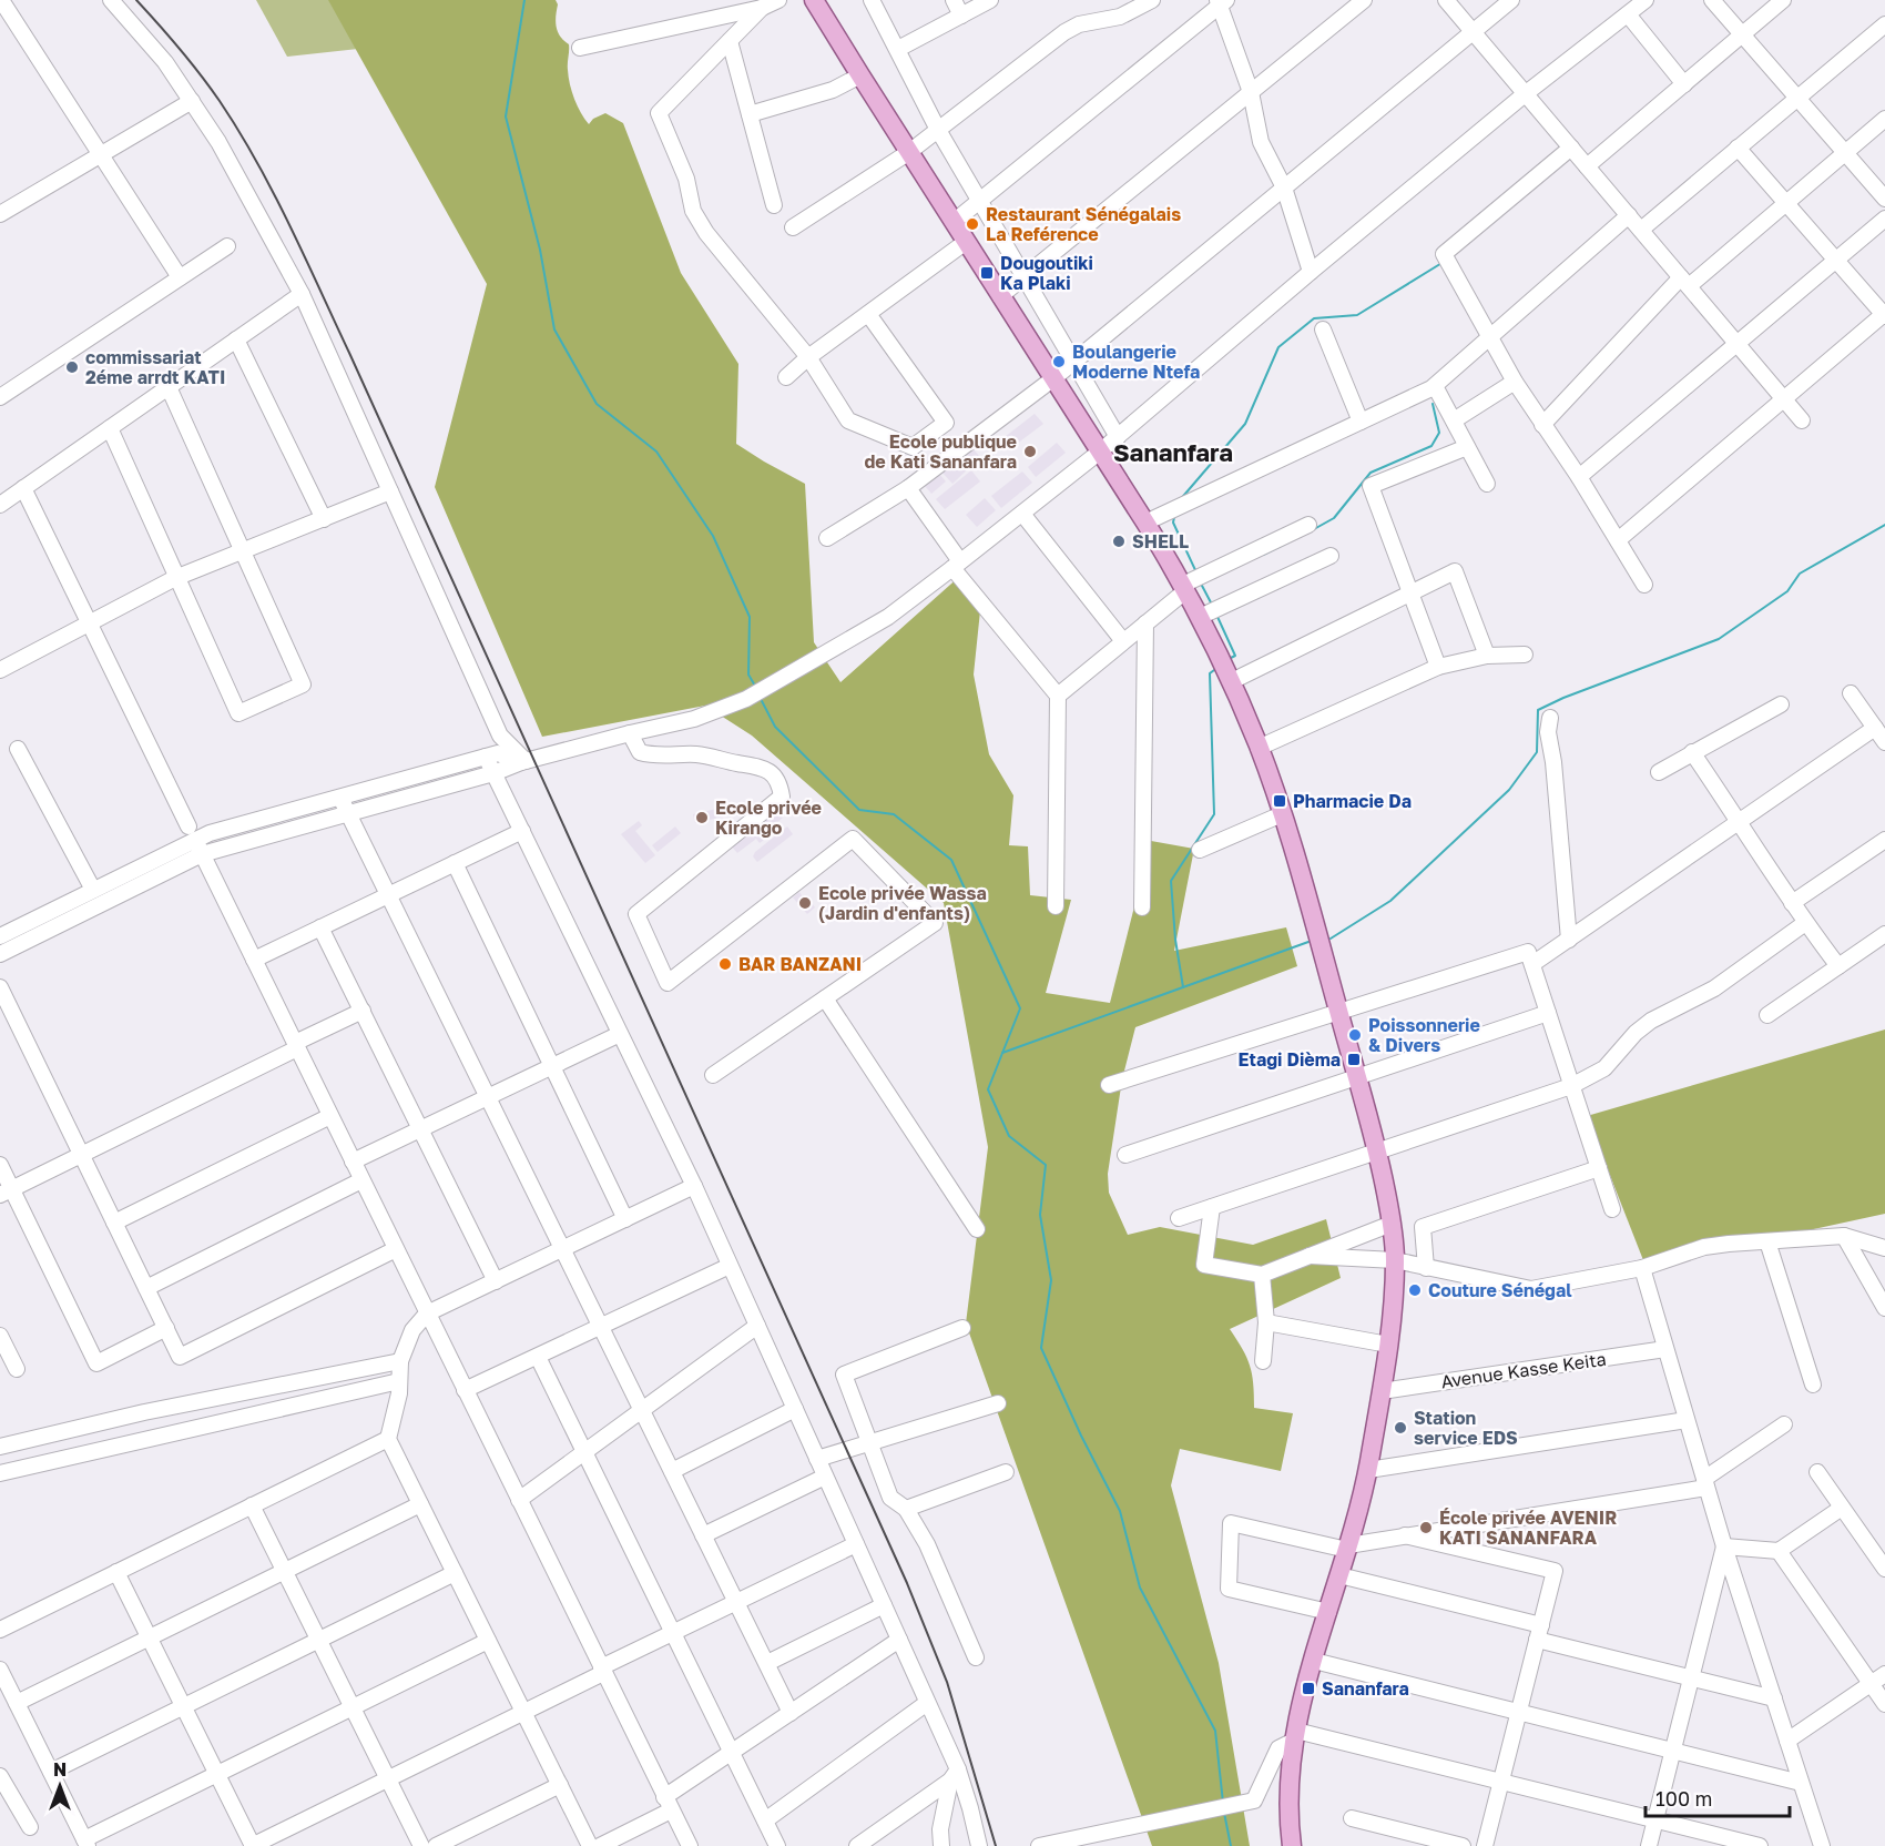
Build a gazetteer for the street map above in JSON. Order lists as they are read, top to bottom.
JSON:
{
  "streets": {
    "street": ["Avenue Kasse Keita"]
  },
  "districts": ["Sananfara"],
  "places": {
    "other": [
      "Restaurant Sénégalais La Reférence",
      "Boulangerie Moderne Ntefa",
      "commissariat 2éme arrdt KATI",
      "Ecole publique de Kati Sananfara",
      "SHELL",
      "Ecole privée Kirango",
      "Ecole privée Wassa (Jardin d'enfants)",
      "BAR BANZANI",
      "Poissonnerie & Divers",
      "Couture Sénégal",
      "Station service EDS",
      "École privée AVENIR KATI SANANFARA"
    ],
    "transit": [
      "Dougoutiki Ka Plaki",
      "Pharmacie Da",
      "Etagi Dièma",
      "Sananfara"
    ]
  },
  "scale_bar": "100 m",
  "north": "top"
}
